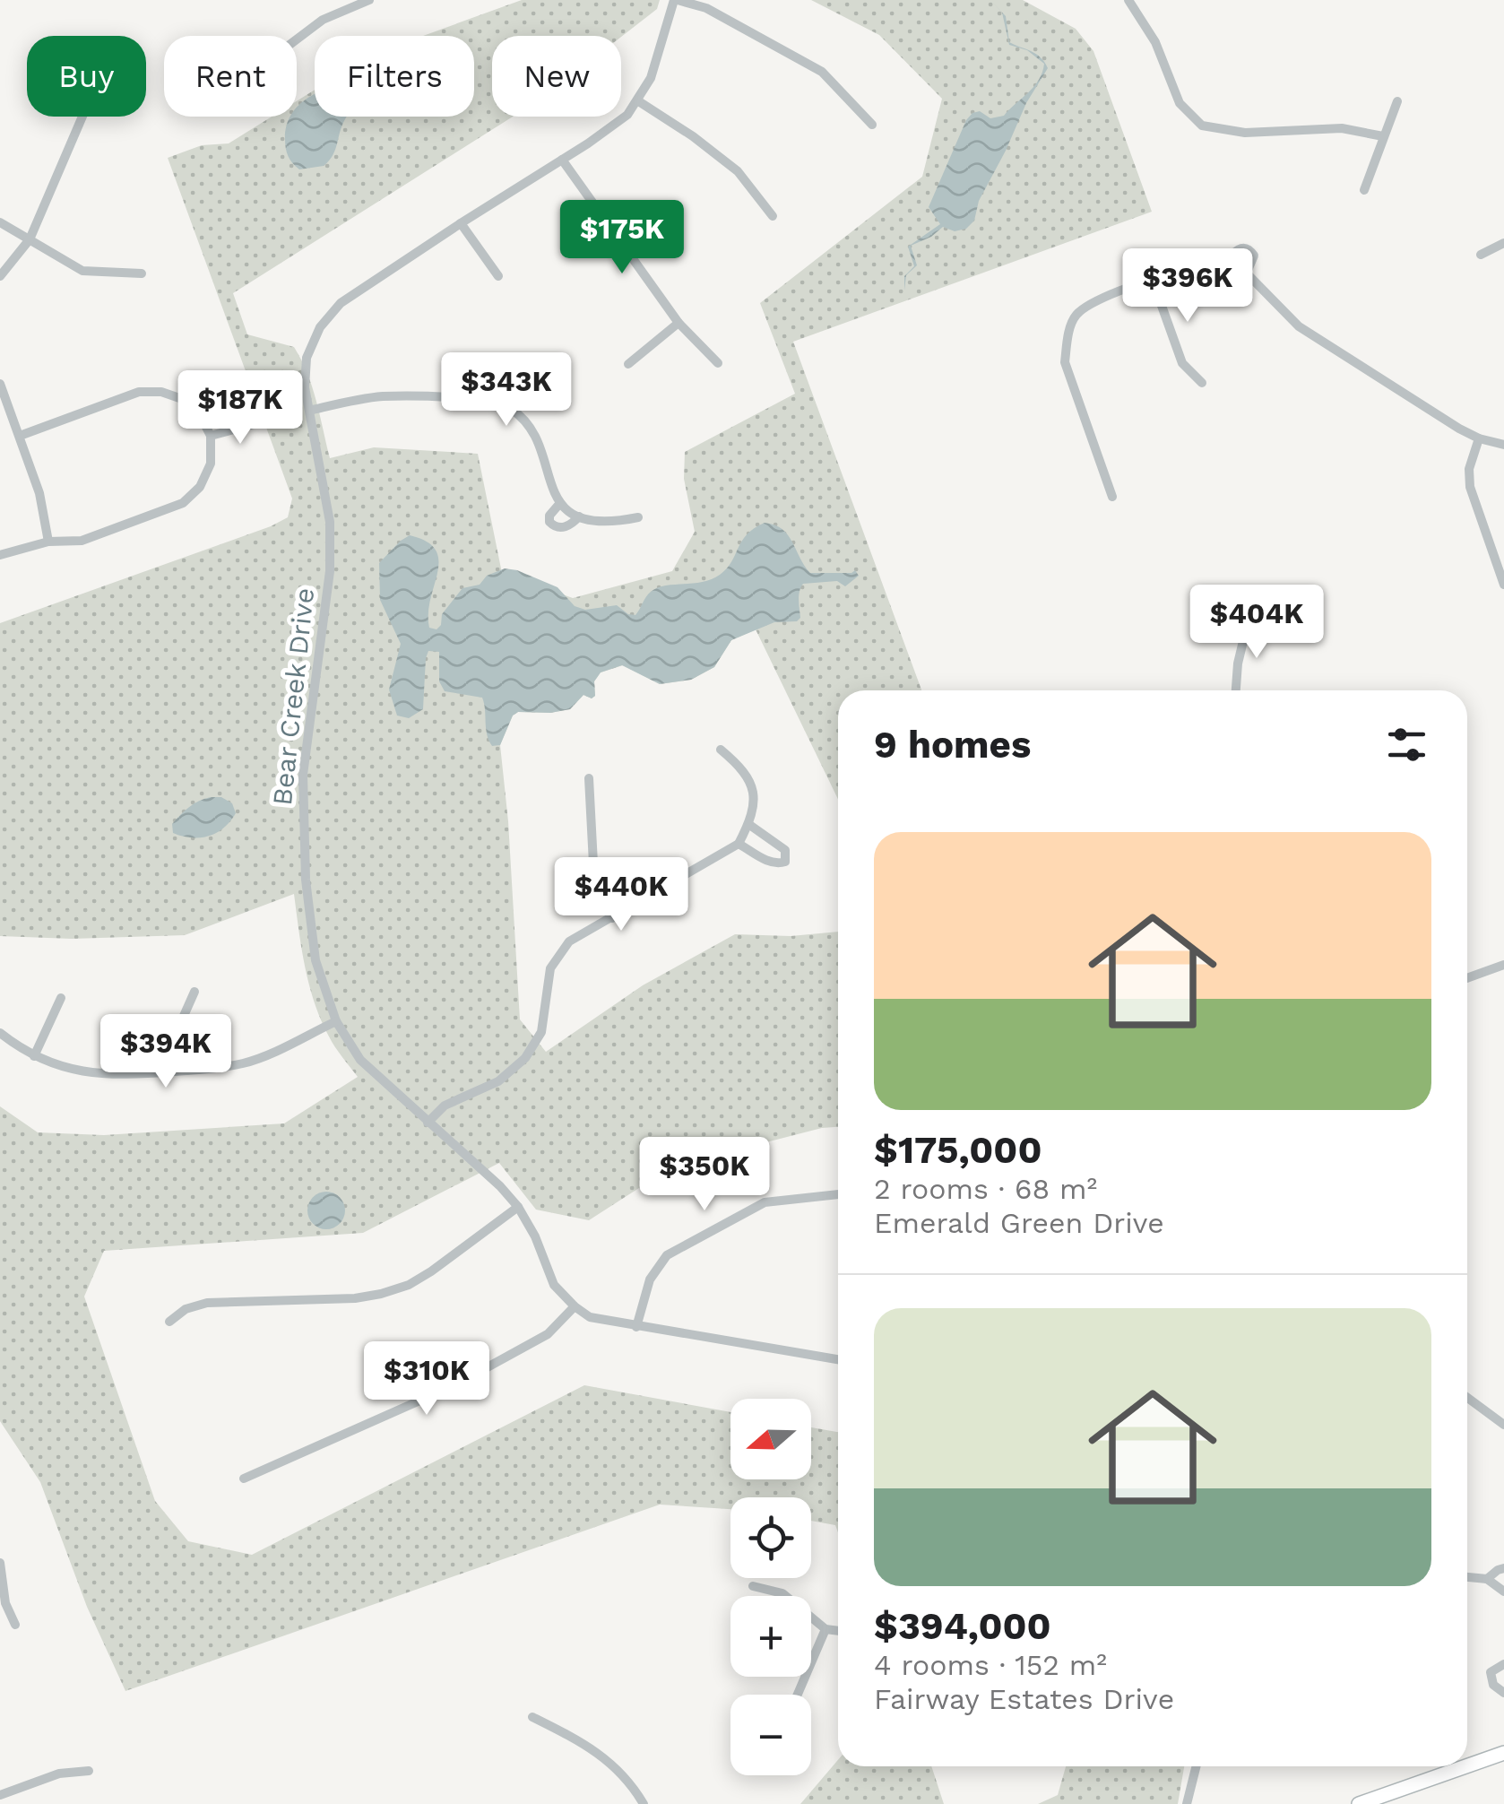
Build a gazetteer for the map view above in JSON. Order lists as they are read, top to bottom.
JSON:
{
  "streets": {
    "street": ["Bear Creek Drive"]
  },
  "north": "left",
  "page": {
    "chip": [
      "Buy",
      "Rent",
      "Filters",
      "New"
    ],
    "price": [
      "$175K",
      "$396K",
      "$343K",
      "$187K",
      "$404K",
      "$440K",
      "$394K",
      "$350K",
      "$310K"
    ],
    "heading": "9 homes",
    "list": [
      {
        "name": "$175,000",
        "note": "2 rooms · 68 m² · Emerald Green Drive"
      },
      {
        "name": "$394,000",
        "note": "4 rooms · 152 m² · Fairway Estates Drive"
      }
    ],
    "map_buttons": ["+", "−"]
  }
}
